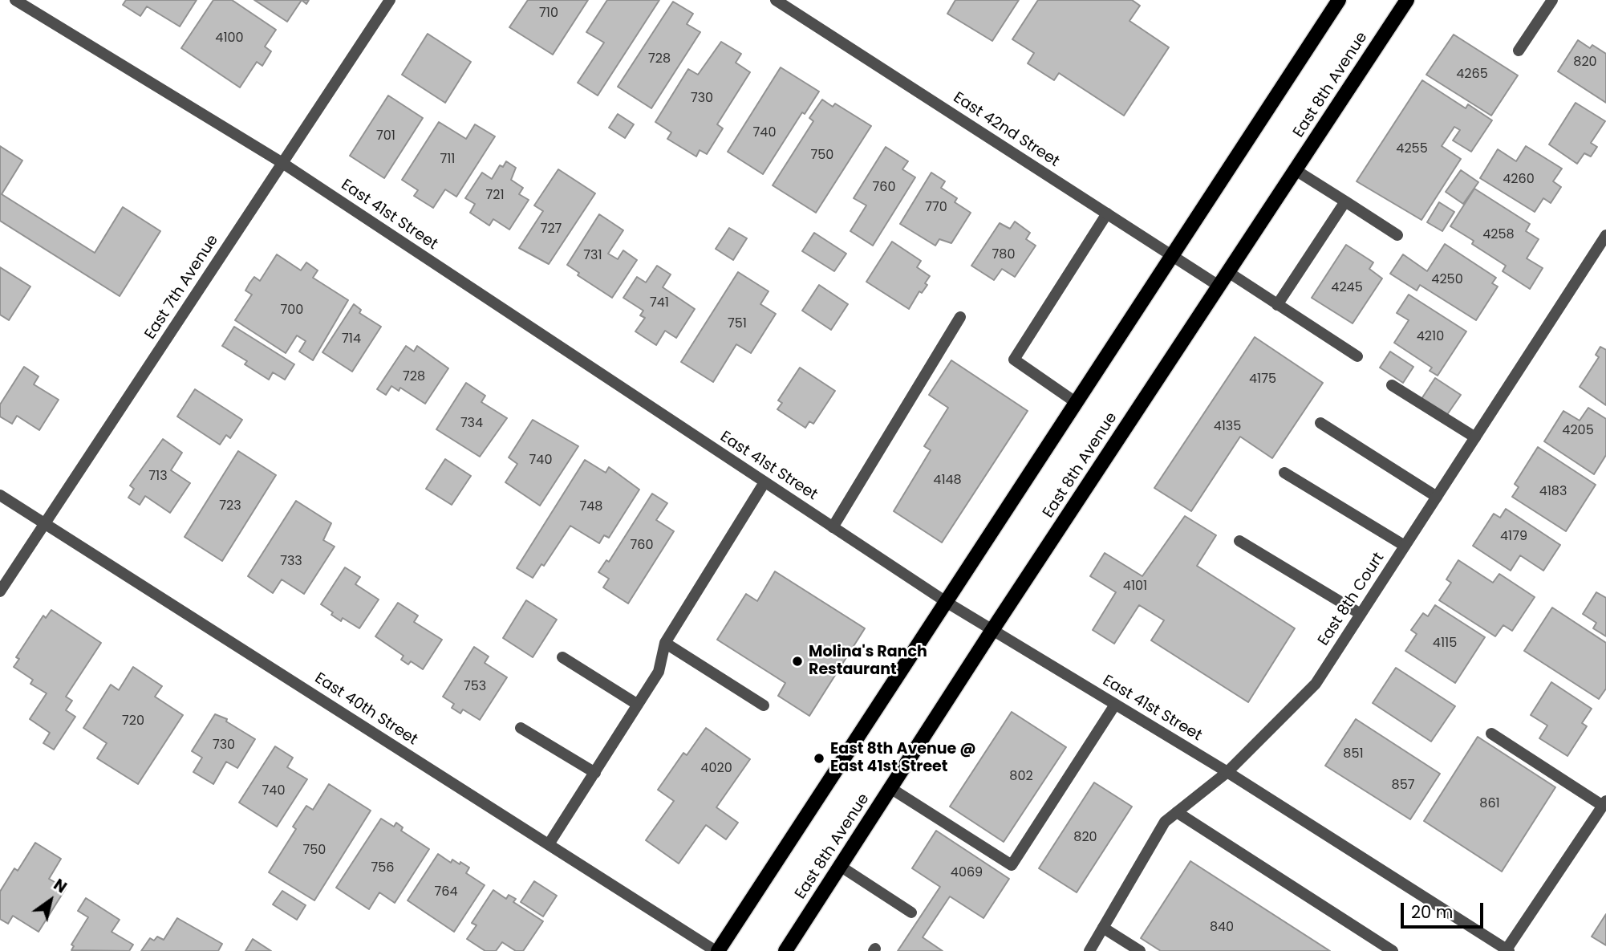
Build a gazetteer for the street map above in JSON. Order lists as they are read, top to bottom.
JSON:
{
  "streets": {
    "main road": ["East 8th Avenue"],
    "street": [
      "East 42nd Street",
      "East 41st Street",
      "East 7th Avenue",
      "East 8th Court",
      "East 40th Street"
    ]
  },
  "crossings": [
    ["East 8th Avenue", "East 42nd Street"],
    ["East 8th Avenue", "East 41st Street"],
    ["East 41st Street", "East 7th Avenue"],
    ["East 41st Street", "East 8th Court"],
    ["East 7th Avenue", "East 40th Street"]
  ],
  "places": ["Molina's Ranch Restaurant", "East 8th Avenue @ East 41st Street"],
  "house_numbers": [
    "710",
    "4100",
    "728",
    "820",
    "4265",
    "730",
    "740",
    "701",
    "4255",
    "750",
    "711",
    "4260",
    "760",
    "721",
    "770",
    "727",
    "4258",
    "780",
    "731",
    "4250",
    "4245",
    "741",
    "700",
    "751",
    "4210",
    "714",
    "728",
    "4175",
    "734",
    "4135",
    "4205",
    "740",
    "713",
    "4148",
    "4183",
    "723",
    "748",
    "4179",
    "760",
    "733",
    "4101",
    "4115",
    "753",
    "720",
    "730",
    "851",
    "4020",
    "802",
    "857",
    "740",
    "861",
    "820",
    "750",
    "756",
    "4069",
    "764",
    "840"
  ],
  "scale_bar": "20 m",
  "north": "top right"
}
